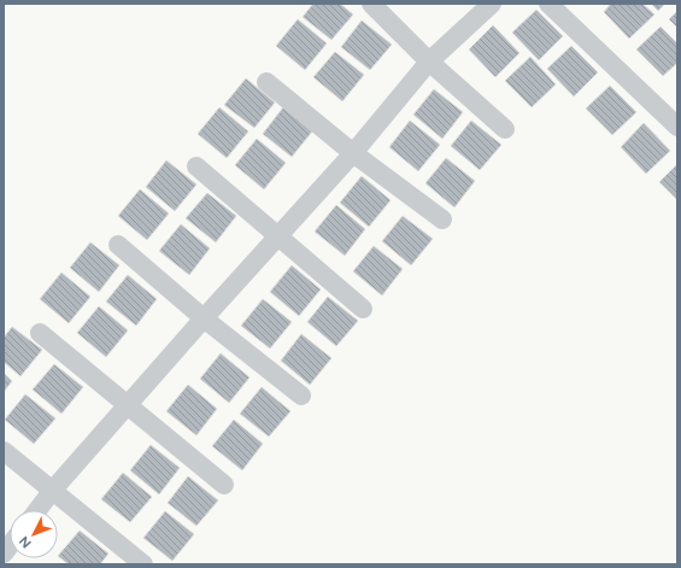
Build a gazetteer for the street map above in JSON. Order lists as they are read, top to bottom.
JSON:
{
  "north": "bottom left"
}
